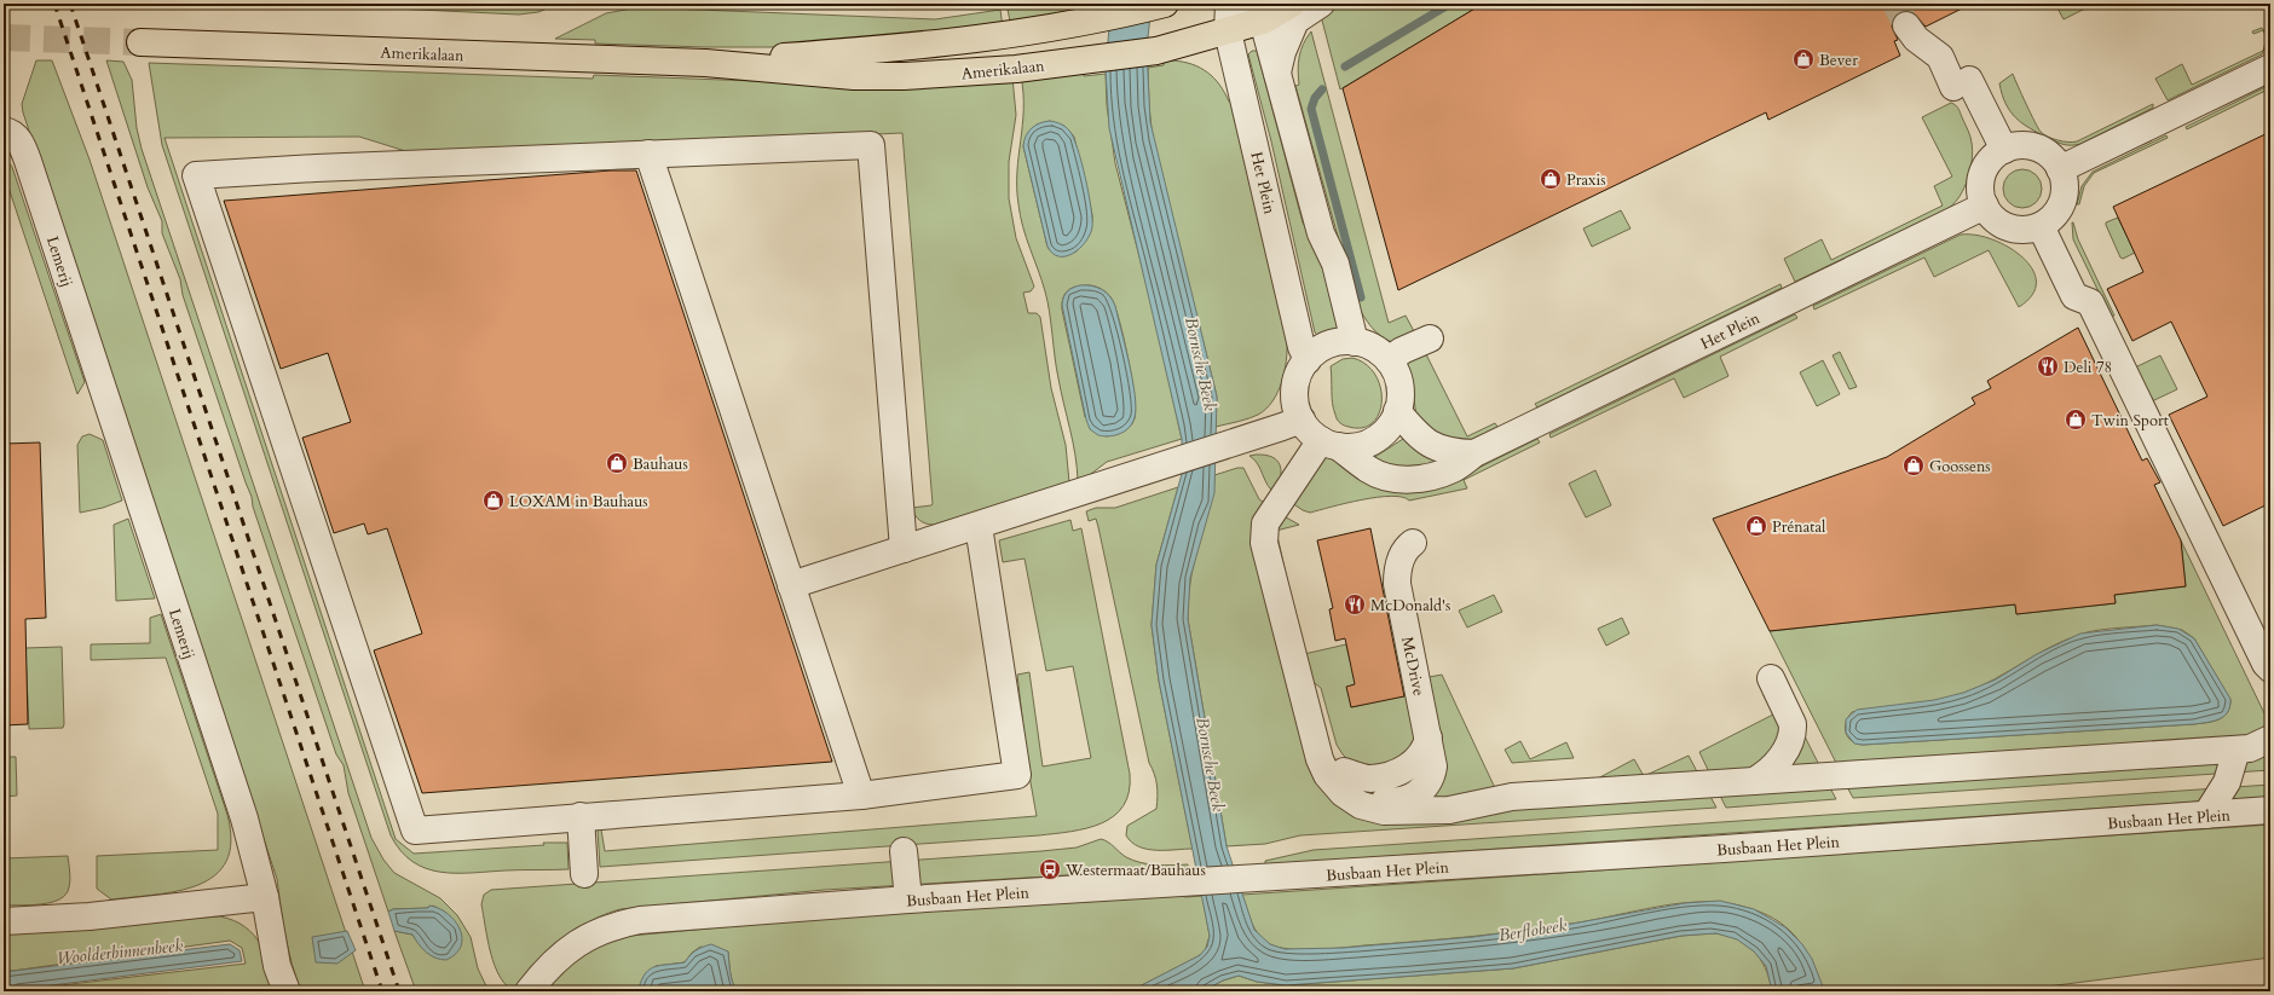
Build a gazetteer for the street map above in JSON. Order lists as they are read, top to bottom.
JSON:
{
  "streets": {
    "main road": ["Amerikalaan"],
    "street": [
      "Het Plein",
      "Lemerij",
      "McDrive",
      "Busbaan Het Plein"
    ]
  },
  "crossings": [
    ["Amerikalaan", "Het Plein"]
  ],
  "water": ["Bornsche Beek", "Berflobeek", "Woolderbinnenbeek"],
  "places": {
    "shop": [
      "Bever",
      "Praxis",
      "Twin Sport",
      "Bauhaus",
      "Goossens",
      "LOXAM in Bauhaus",
      "Prénatal"
    ],
    "restaurant": ["Deli 78", "McDonald's"],
    "bus stop": ["Westermaat/Bauhaus"]
  }
}
